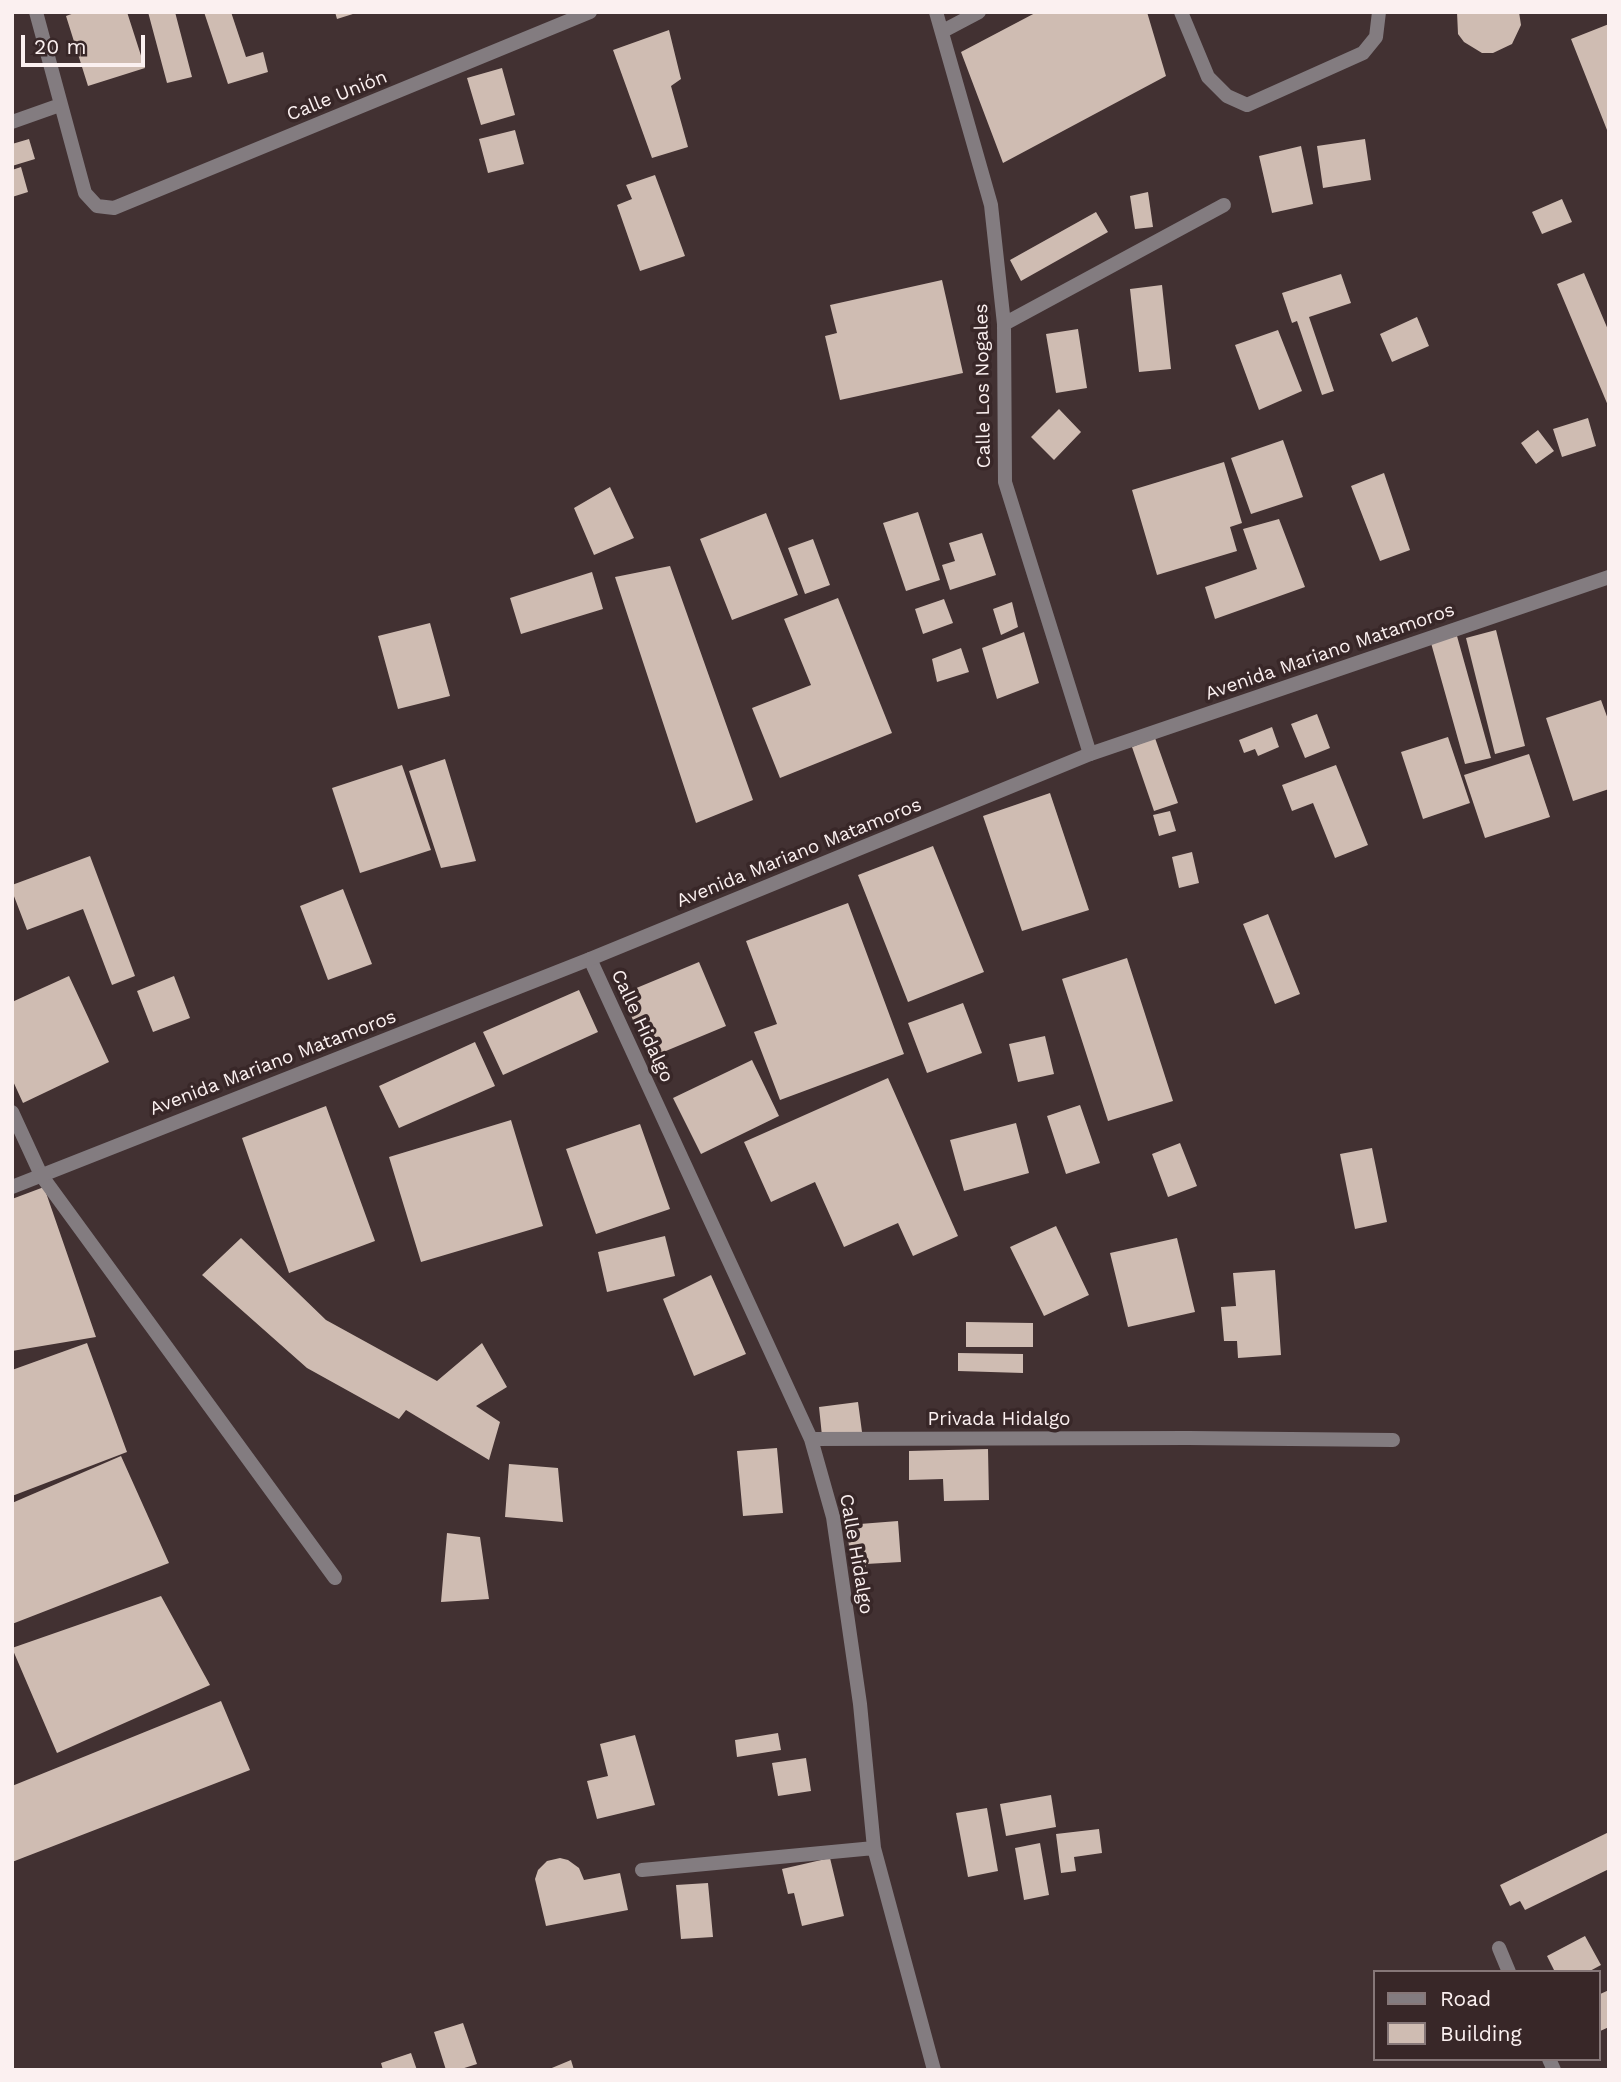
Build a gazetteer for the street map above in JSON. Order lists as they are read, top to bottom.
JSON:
{
  "streets": {
    "street": [
      "Calle Unión",
      "Calle Los Nogales",
      "Avenida Mariano Matamoros",
      "Calle Hidalgo",
      "Privada Hidalgo"
    ]
  },
  "crossings": [
    ["Calle Los Nogales", "Avenida Mariano Matamoros"],
    ["Avenida Mariano Matamoros", "Calle Hidalgo"],
    ["Calle Hidalgo", "Privada Hidalgo"]
  ],
  "legend": ["Road", "Building"],
  "scale_bar": "20 m"
}
